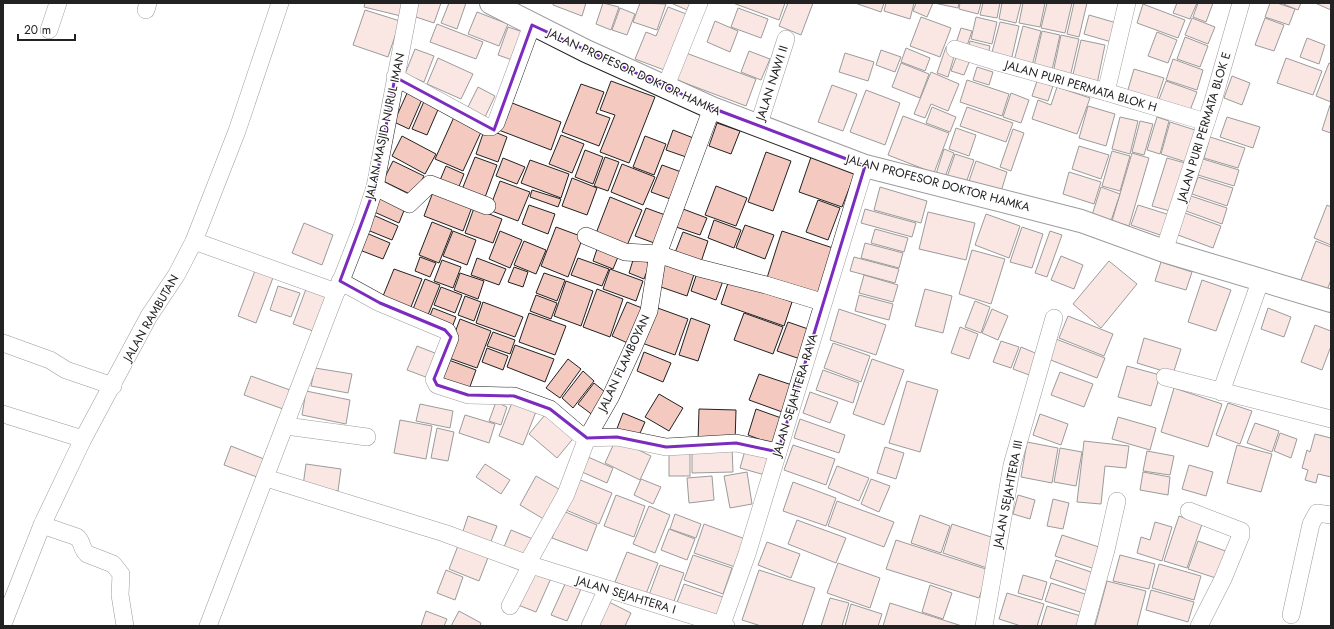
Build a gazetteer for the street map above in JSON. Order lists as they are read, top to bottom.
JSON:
{
  "streets": {
    "street": [
      "JALAN PROFESOR DOKTOR HAMKA",
      "JALAN NAWI II",
      "JALAN PURI PERMATA BLOK H",
      "JALAN MASJID NURUL IMAN",
      "JALAN PURI PERMATA BLOK E",
      "JALAN RAMBUTAN",
      "JALAN FLAMBOYAN",
      "JALAN SEJAHTERA RAYA",
      "JALAN SEJAHTERA III",
      "JALAN SEJAHTERA I"
    ]
  },
  "crossings": [
    ["JALAN PROFESOR DOKTOR HAMKA", "JALAN NAWI II"],
    ["JALAN PROFESOR DOKTOR HAMKA", "JALAN PURI PERMATA BLOK E"],
    ["JALAN PROFESOR DOKTOR HAMKA", "JALAN FLAMBOYAN"],
    ["JALAN PROFESOR DOKTOR HAMKA", "JALAN SEJAHTERA RAYA"],
    ["JALAN PURI PERMATA BLOK H", "JALAN PURI PERMATA BLOK E"],
    ["JALAN MASJID NURUL IMAN", "JALAN SEJAHTERA I"],
    ["JALAN FLAMBOYAN", "JALAN SEJAHTERA I"],
    ["JALAN SEJAHTERA RAYA", "JALAN SEJAHTERA I"]
  ],
  "scale_bar": "20 m"
}
